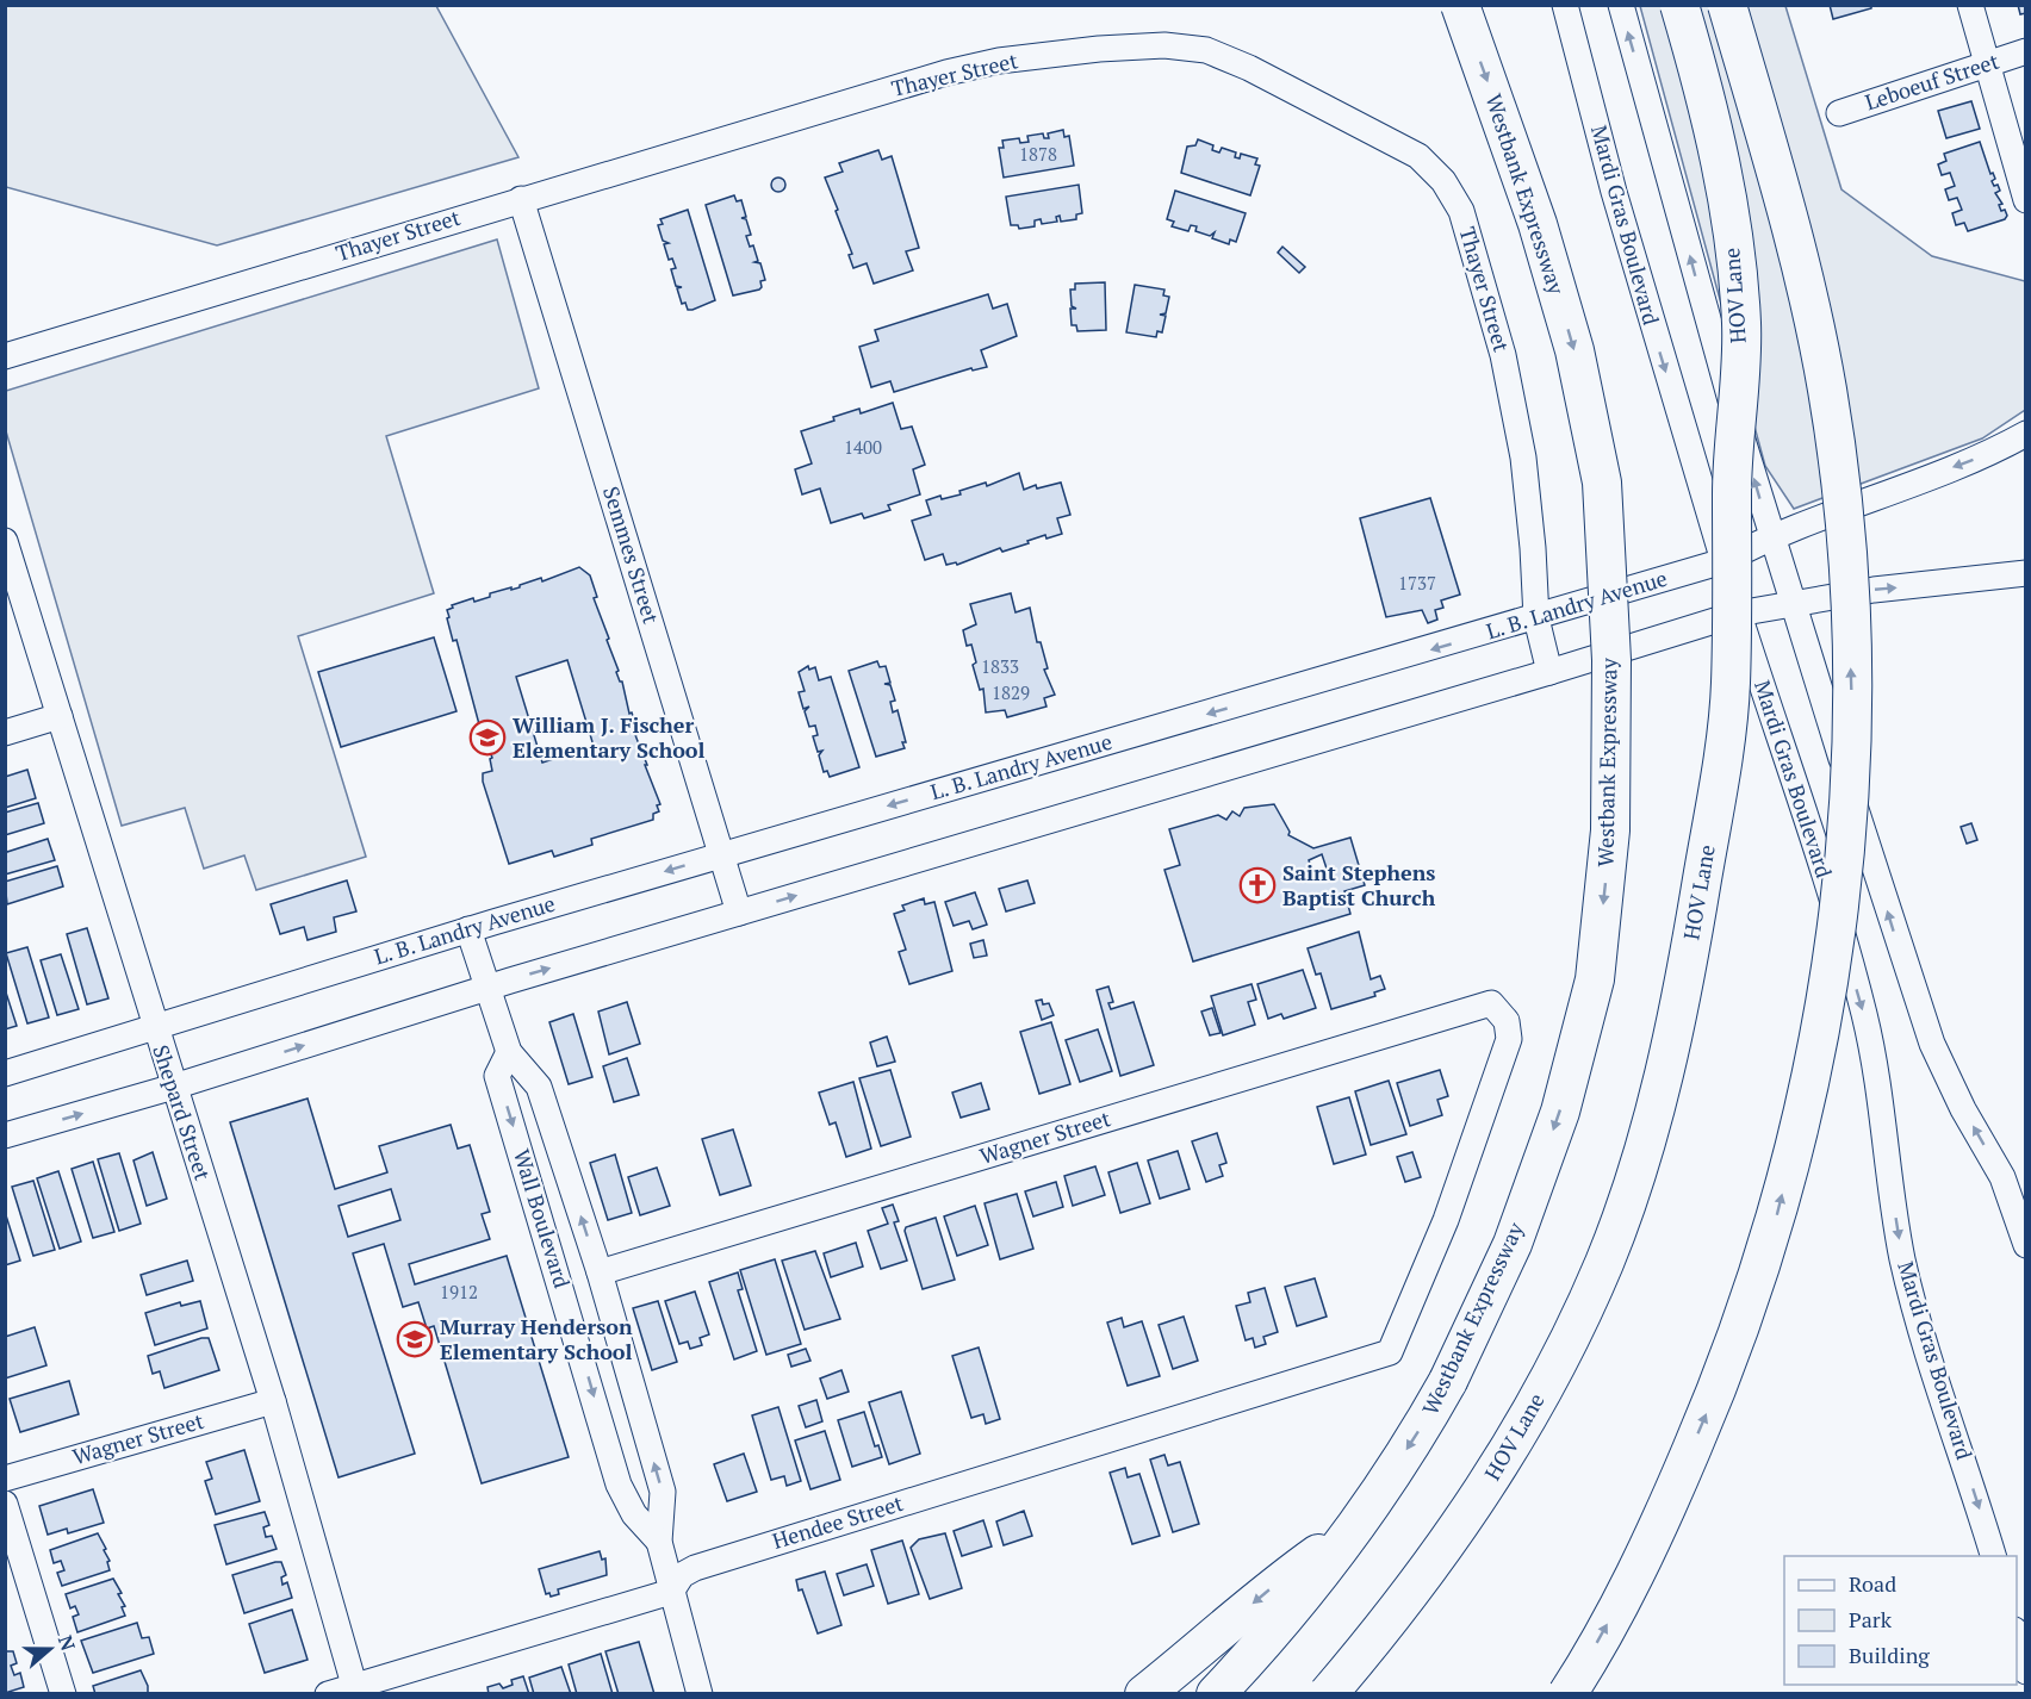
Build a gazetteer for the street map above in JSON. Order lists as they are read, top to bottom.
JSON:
{
  "streets": {
    "highway": ["Westbank Expressway", "HOV Lane"],
    "street": [
      "Thayer Street",
      "Leboeuf Street",
      "Mardi Gras Boulevard",
      "Semmes Street",
      "L. B. Landry Avenue",
      "Shepard Street",
      "Wagner Street",
      "Wall Boulevard",
      "Hendee Street"
    ]
  },
  "crossings": [
    ["Thayer Street", "Semmes Street"],
    ["Thayer Street", "L. B. Landry Avenue"],
    ["Mardi Gras Boulevard", "L. B. Landry Avenue"],
    ["Semmes Street", "L. B. Landry Avenue"],
    ["L. B. Landry Avenue", "Shepard Street"],
    ["L. B. Landry Avenue", "Wall Boulevard"],
    ["Shepard Street", "Wagner Street"],
    ["Shepard Street", "Hendee Street"],
    ["Wagner Street", "Wall Boulevard"],
    ["Wagner Street", "Hendee Street"],
    ["Wall Boulevard", "Hendee Street"]
  ],
  "places": {
    "school or university": ["William J. Fischer Elementary School", "Murray Henderson Elementary School"],
    "church": ["Saint Stephens Baptist Church"]
  },
  "house_numbers": [
    "1878",
    "1400",
    "1737",
    "1833",
    "1829",
    "1912"
  ],
  "legend": ["Road", "Park", "Building"],
  "north": "right"
}
